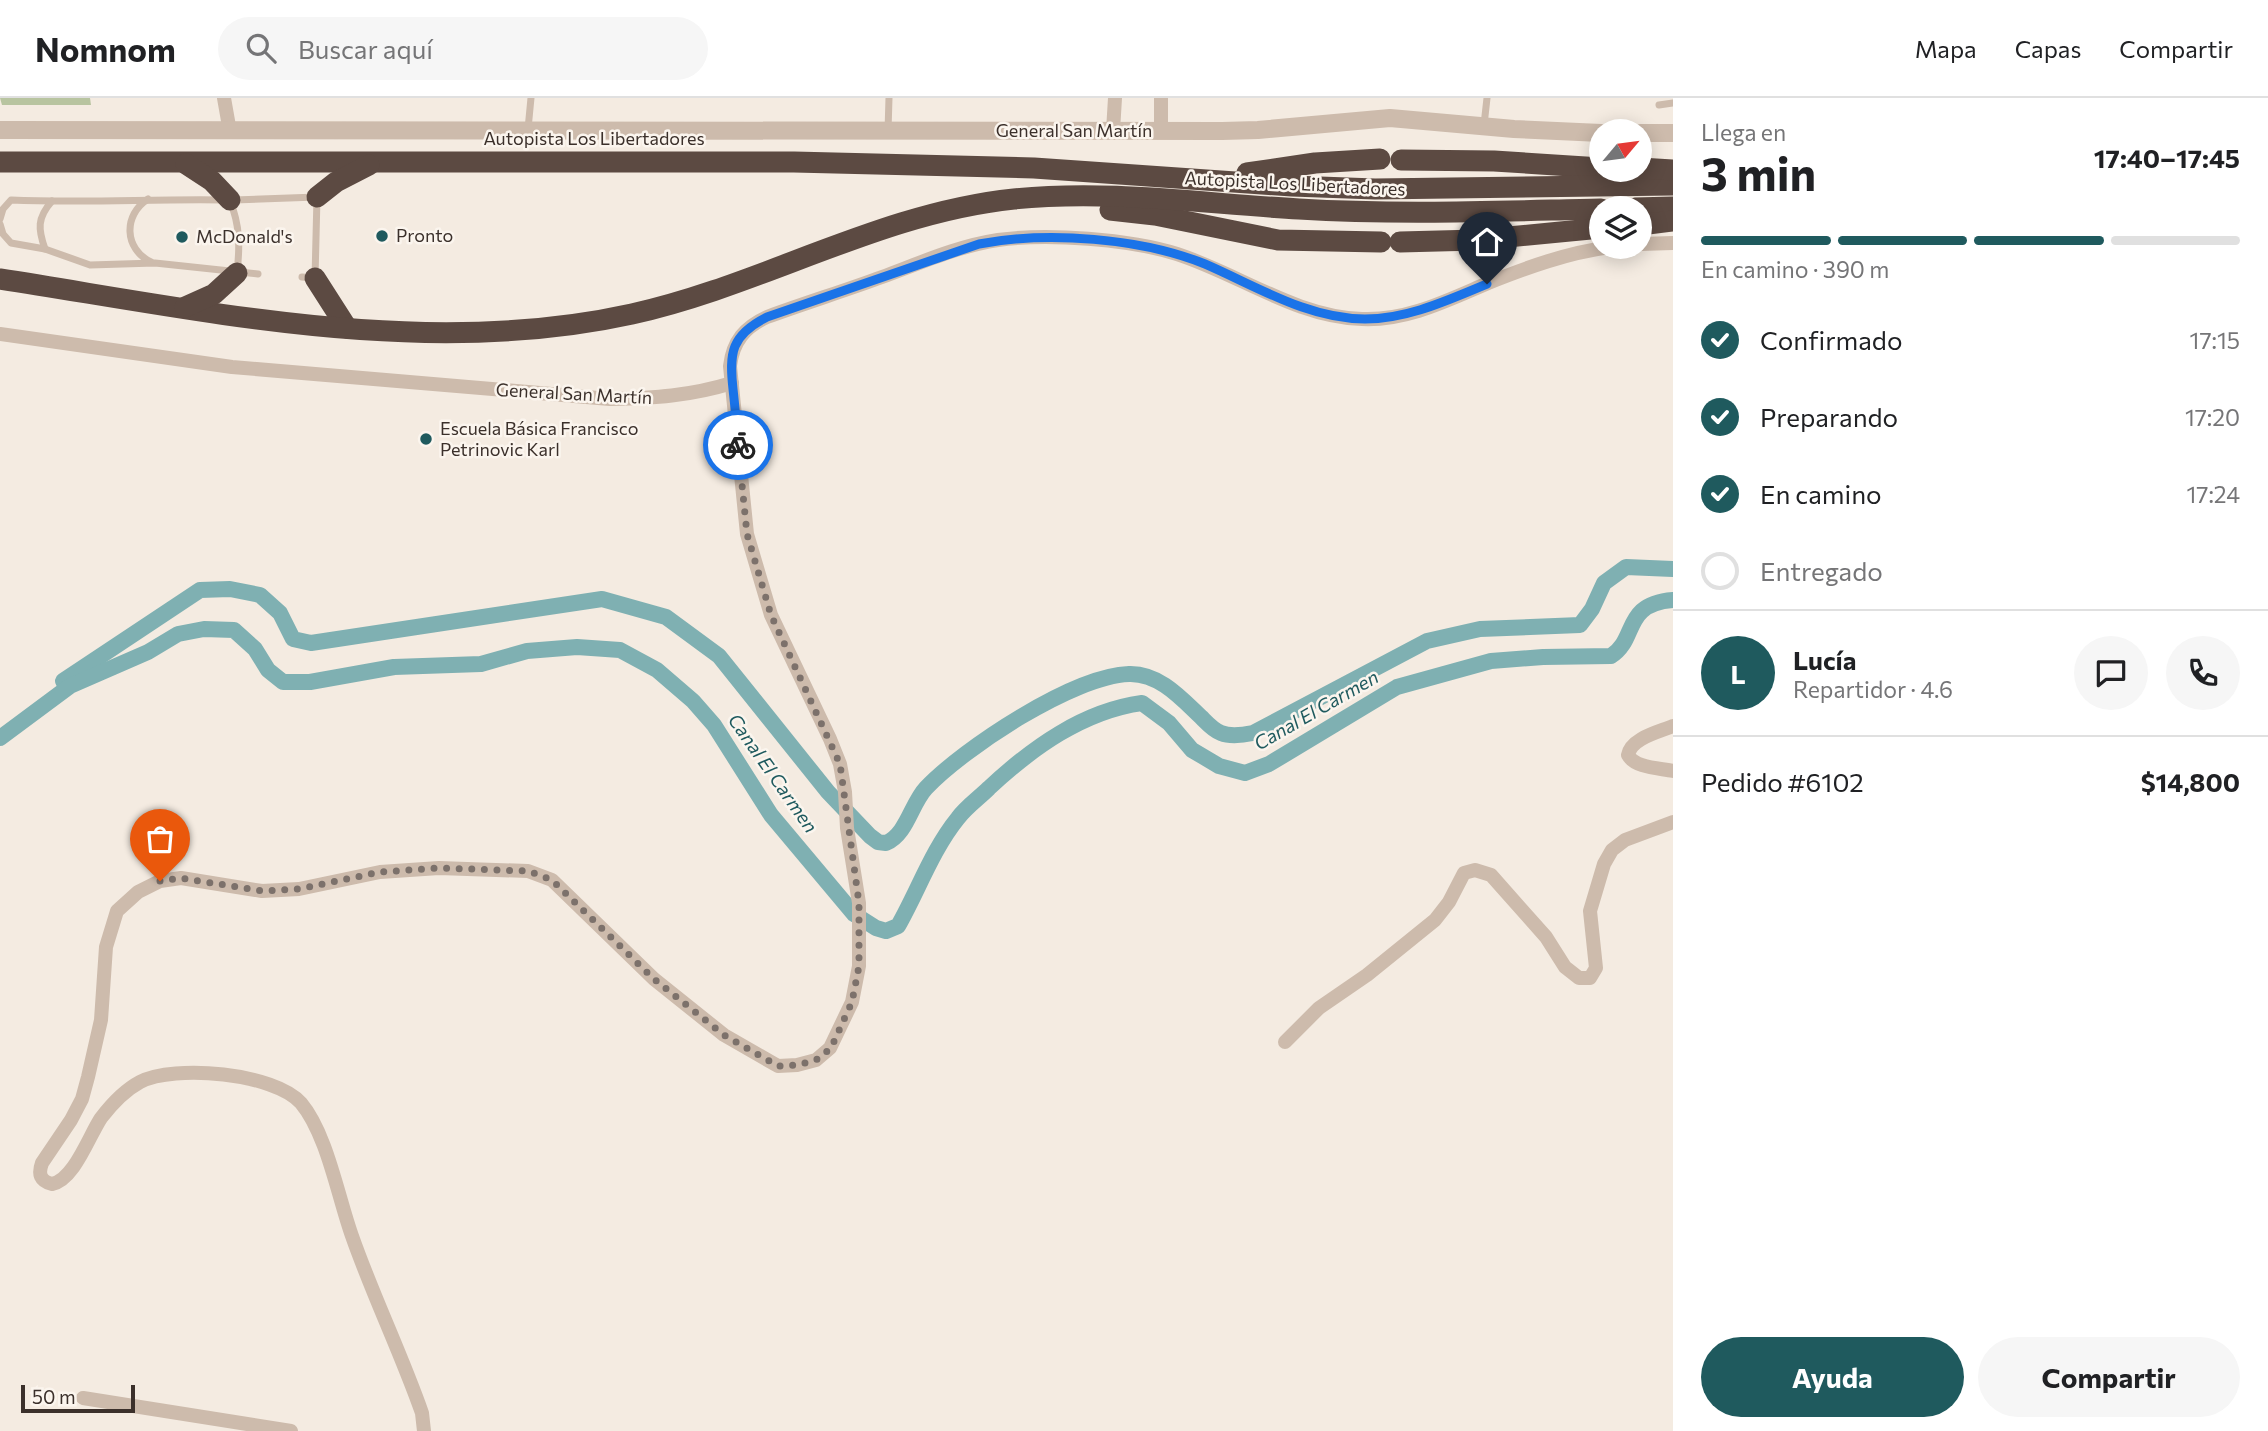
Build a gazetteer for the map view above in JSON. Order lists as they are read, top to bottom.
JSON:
{
  "streets": {
    "highway": ["Autopista Los Libertadores"],
    "street": ["General San Martín"]
  },
  "water": ["Canal El Carmen"],
  "places": ["Pronto", "McDonald's", "Escuela Básica Francisco Petrinovic Karl"],
  "scale_bar": "50 m",
  "north": "top right",
  "page": {
    "header": "Nomnom",
    "search": "Buscar aquí",
    "nav": ["Mapa", "Capas", "Compartir"],
    "heading": ["3 min", "Llega en", "17:40–17:45"],
    "panel": [
      "Lucía",
      "Repartidor · 4.6",
      "Pedido #6102",
      "$14,800"
    ],
    "bar": "En camino · 390 m",
    "list": [
      ["Confirmado", "17:15"],
      ["Preparando", "17:20"],
      ["En camino", "17:24"],
      "Entregado"
    ],
    "round": "L",
    "buttons": ["Ayuda", "Compartir"],
    "scale": "50 m"
  }
}
